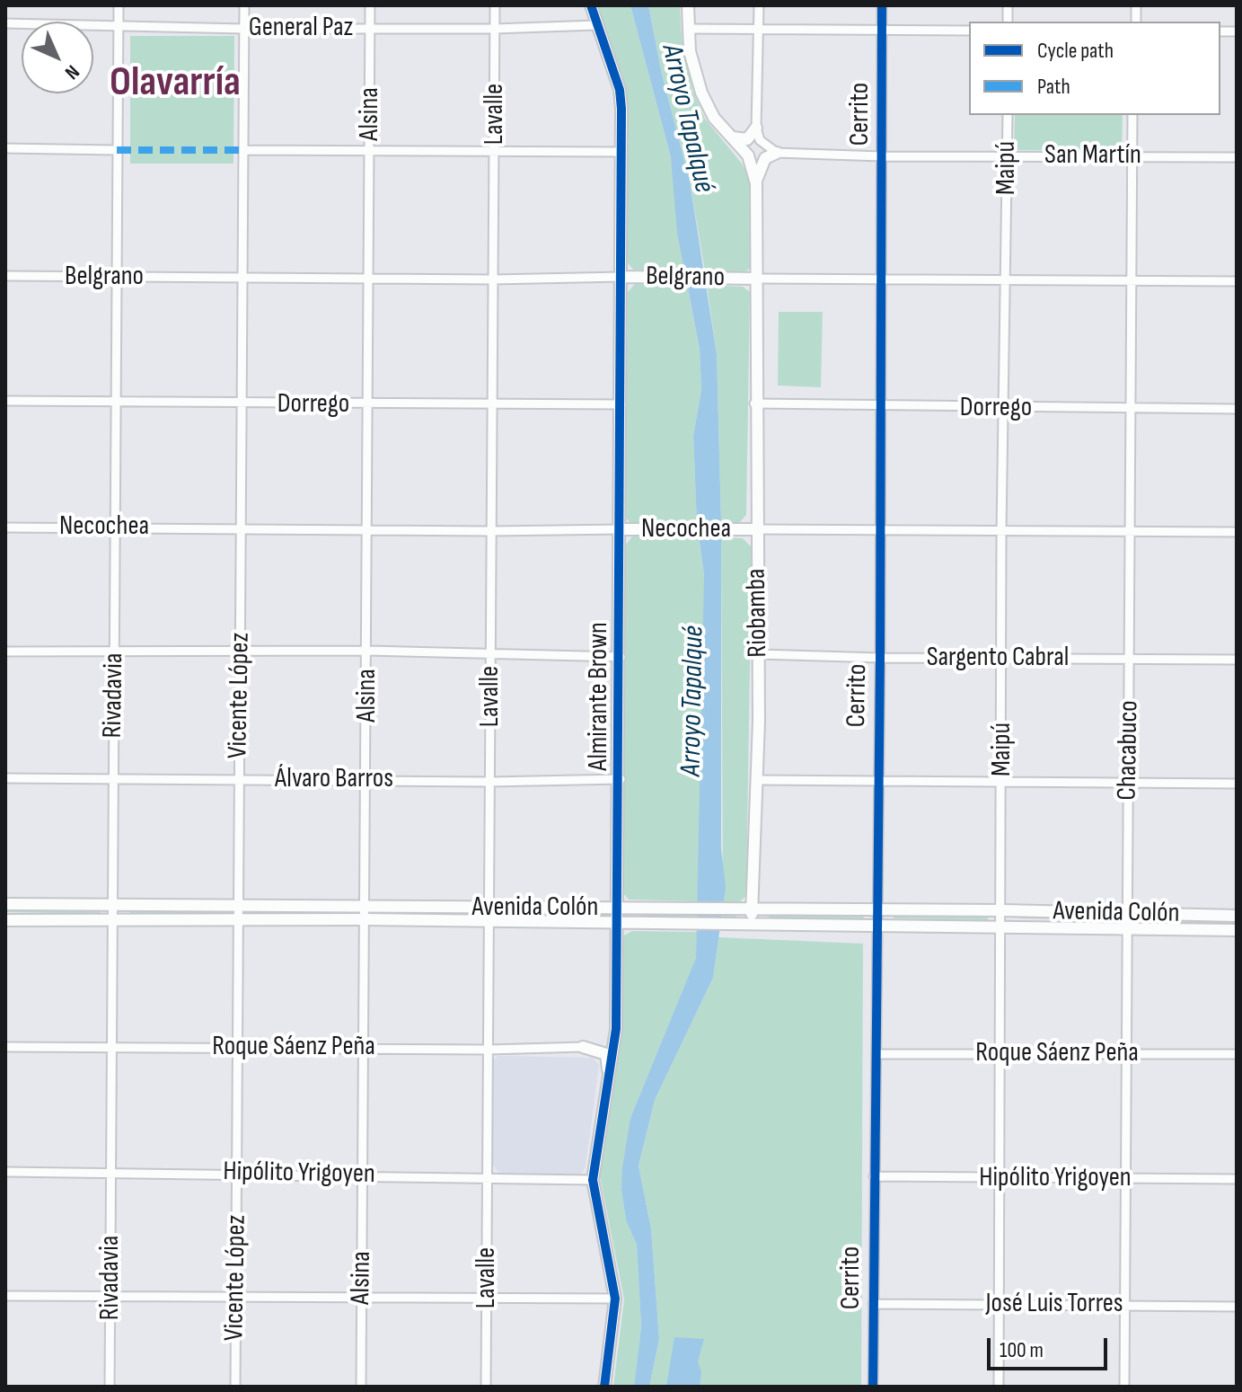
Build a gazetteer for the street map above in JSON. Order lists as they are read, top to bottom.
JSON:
{
  "streets": {
    "street": [
      "General Paz",
      "Alsina",
      "Lavalle",
      "Cerrito",
      "San Martín",
      "Maipú",
      "Belgrano",
      "Dorrego",
      "Necochea",
      "Riobamba",
      "Sargento Cabral",
      "Rivadavia",
      "Vicente López",
      "Almirante Brown",
      "Chacabuco",
      "Álvaro Barros",
      "Avenida Colón",
      "Roque Sáenz Peña",
      "Hipólito Yrigoyen",
      "José Luis Torres"
    ]
  },
  "crossings": [
    ["General Paz", "Alsina"],
    ["General Paz", "Lavalle"],
    ["General Paz", "Rivadavia"],
    ["General Paz", "Vicente López"],
    ["General Paz", "Almirante Brown"],
    ["Alsina", "Belgrano"],
    ["Alsina", "Dorrego"],
    ["Alsina", "Necochea"],
    ["Alsina", "Álvaro Barros"],
    ["Alsina", "Avenida Colón"],
    ["Alsina", "Roque Sáenz Peña"],
    ["Alsina", "Hipólito Yrigoyen"],
    ["Lavalle", "Belgrano"],
    ["Lavalle", "Dorrego"],
    ["Lavalle", "Necochea"],
    ["Lavalle", "Álvaro Barros"],
    ["Lavalle", "Avenida Colón"],
    ["Lavalle", "Roque Sáenz Peña"],
    ["Lavalle", "Hipólito Yrigoyen"],
    ["Cerrito", "San Martín"],
    ["Cerrito", "Belgrano"],
    ["Cerrito", "Dorrego"],
    ["Cerrito", "Necochea"],
    ["Cerrito", "Sargento Cabral"],
    ["Cerrito", "Avenida Colón"],
    ["Cerrito", "Roque Sáenz Peña"],
    ["Cerrito", "Hipólito Yrigoyen"],
    ["Cerrito", "José Luis Torres"],
    ["San Martín", "Maipú"],
    ["San Martín", "Chacabuco"],
    ["Maipú", "Belgrano"],
    ["Maipú", "Dorrego"],
    ["Maipú", "Necochea"],
    ["Maipú", "Sargento Cabral"],
    ["Maipú", "Avenida Colón"],
    ["Maipú", "Roque Sáenz Peña"],
    ["Maipú", "Hipólito Yrigoyen"],
    ["Maipú", "José Luis Torres"],
    ["Belgrano", "Riobamba"],
    ["Belgrano", "Rivadavia"],
    ["Belgrano", "Vicente López"],
    ["Belgrano", "Almirante Brown"],
    ["Belgrano", "Chacabuco"],
    ["Dorrego", "Riobamba"],
    ["Dorrego", "Rivadavia"],
    ["Dorrego", "Vicente López"],
    ["Dorrego", "Almirante Brown"],
    ["Dorrego", "Chacabuco"],
    ["Necochea", "Riobamba"],
    ["Necochea", "Rivadavia"],
    ["Necochea", "Vicente López"],
    ["Necochea", "Almirante Brown"],
    ["Necochea", "Chacabuco"],
    ["Riobamba", "Sargento Cabral"],
    ["Riobamba", "Avenida Colón"],
    ["Sargento Cabral", "Chacabuco"],
    ["Rivadavia", "Álvaro Barros"],
    ["Rivadavia", "Avenida Colón"],
    ["Rivadavia", "Roque Sáenz Peña"],
    ["Rivadavia", "Hipólito Yrigoyen"],
    ["Vicente López", "Álvaro Barros"],
    ["Vicente López", "Avenida Colón"],
    ["Vicente López", "Roque Sáenz Peña"],
    ["Vicente López", "Hipólito Yrigoyen"],
    ["Almirante Brown", "Álvaro Barros"],
    ["Almirante Brown", "Avenida Colón"],
    ["Almirante Brown", "Hipólito Yrigoyen"],
    ["Chacabuco", "Avenida Colón"],
    ["Chacabuco", "Roque Sáenz Peña"],
    ["Chacabuco", "Hipólito Yrigoyen"],
    ["Chacabuco", "José Luis Torres"]
  ],
  "districts": ["Olavarría"],
  "water": ["Arroyo Tapalqué"],
  "legend": ["Cycle path", "Path"],
  "scale_bar": "100 m",
  "north": "bottom right"
}
